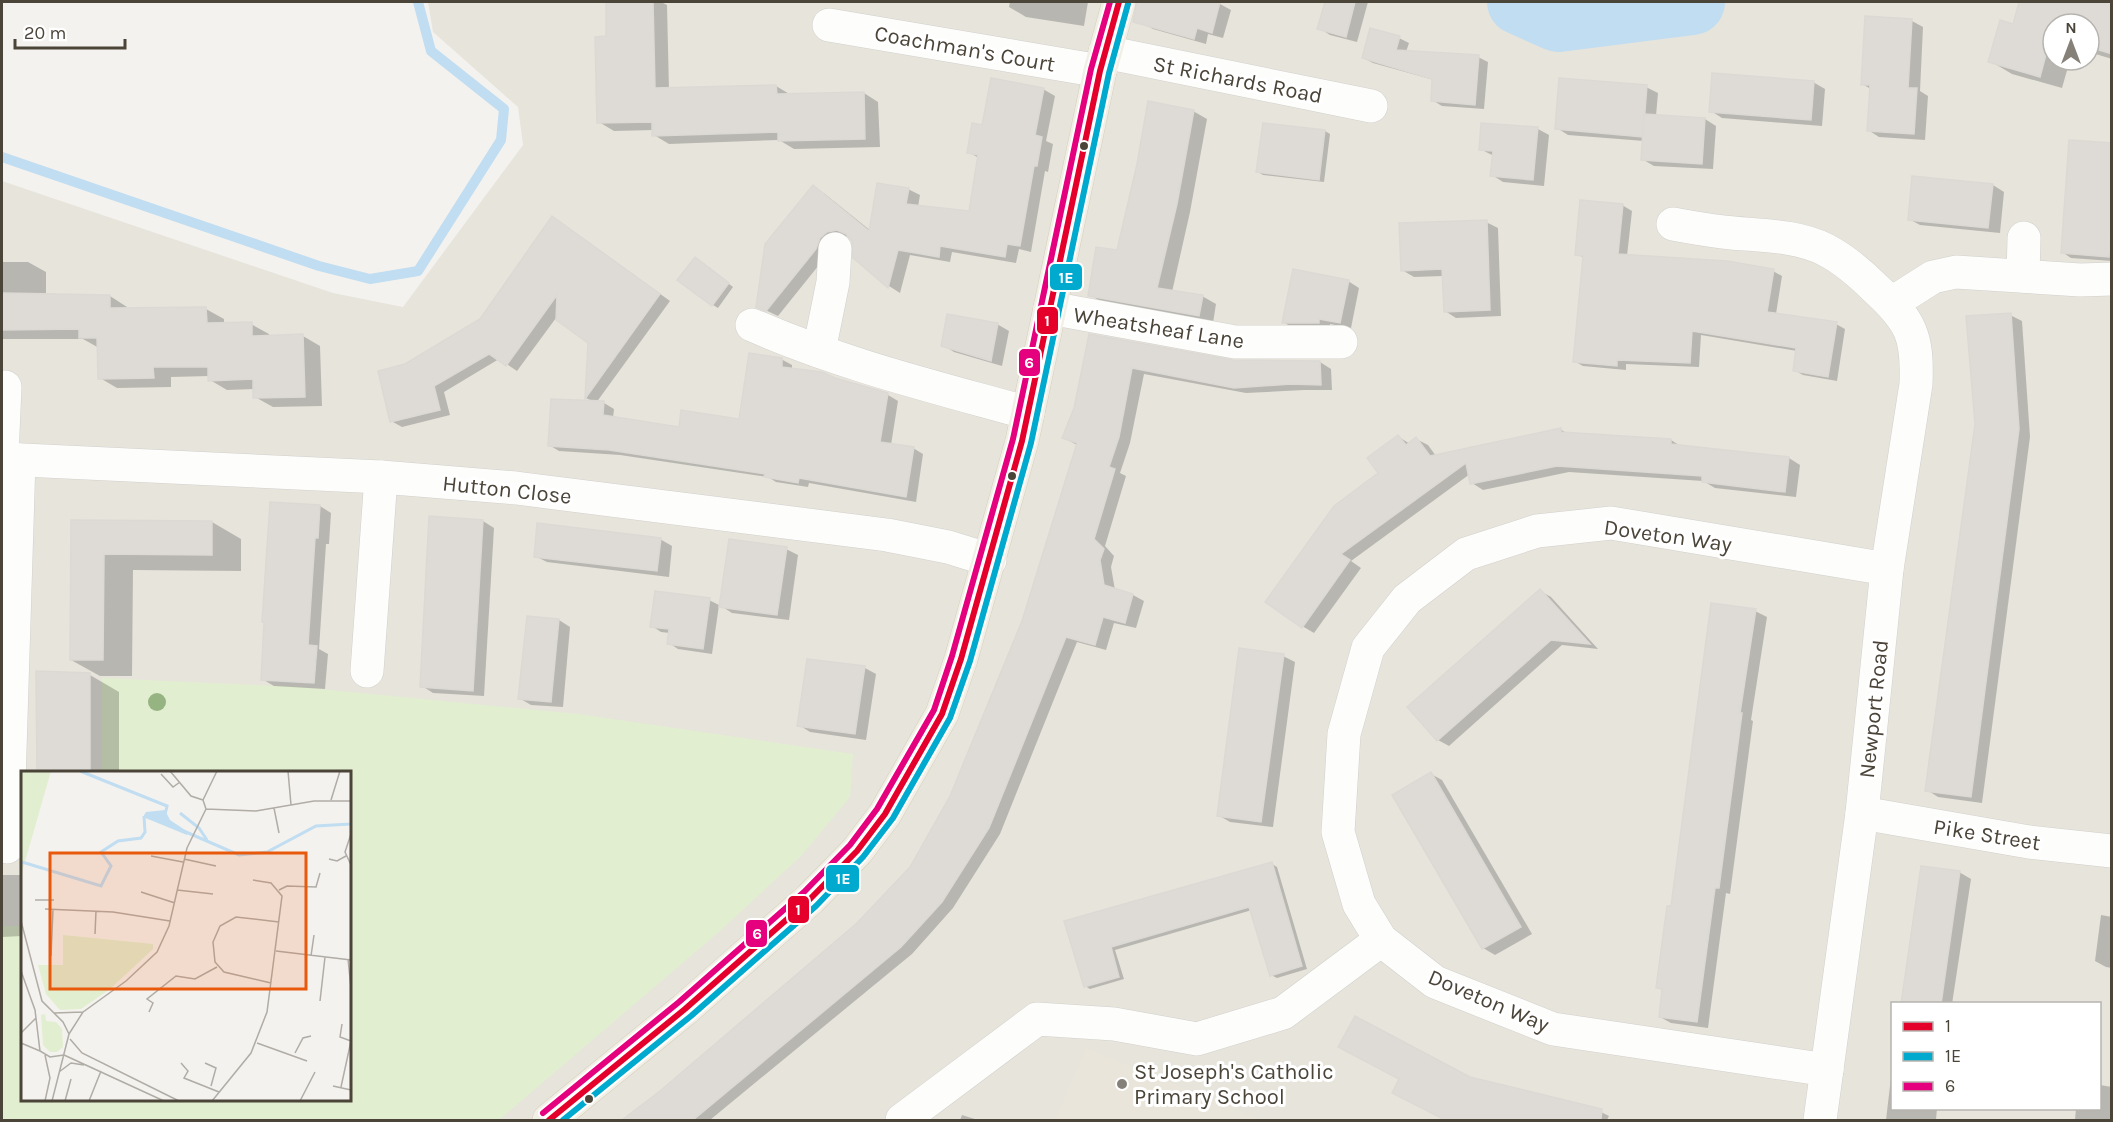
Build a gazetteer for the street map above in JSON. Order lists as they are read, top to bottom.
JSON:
{
  "streets": {
    "street": [
      "Coachman's Court",
      "St Richards Road",
      "Wheatsheaf Lane",
      "Hutton Close",
      "Doveton Way",
      "Newport Road",
      "Pike Street"
    ]
  },
  "crossings": [
    ["Coachman's Court", "St Richards Road"],
    ["Doveton Way", "Newport Road"],
    ["Newport Road", "Pike Street"]
  ],
  "places": ["St Joseph's Catholic Primary School"],
  "lines": ["transit line 1", "transit line 6", "transit line 1E"],
  "legend": ["1", "1E", "6"],
  "scale_bar": "20 m",
  "north": "top"
}
